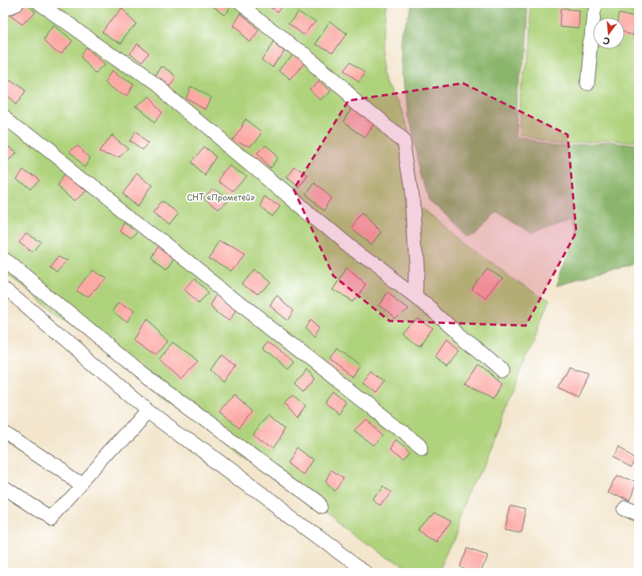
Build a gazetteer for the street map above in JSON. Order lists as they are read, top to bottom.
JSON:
{
  "parks": ["СНТ «Прометей»"],
  "north": "bottom"
}
